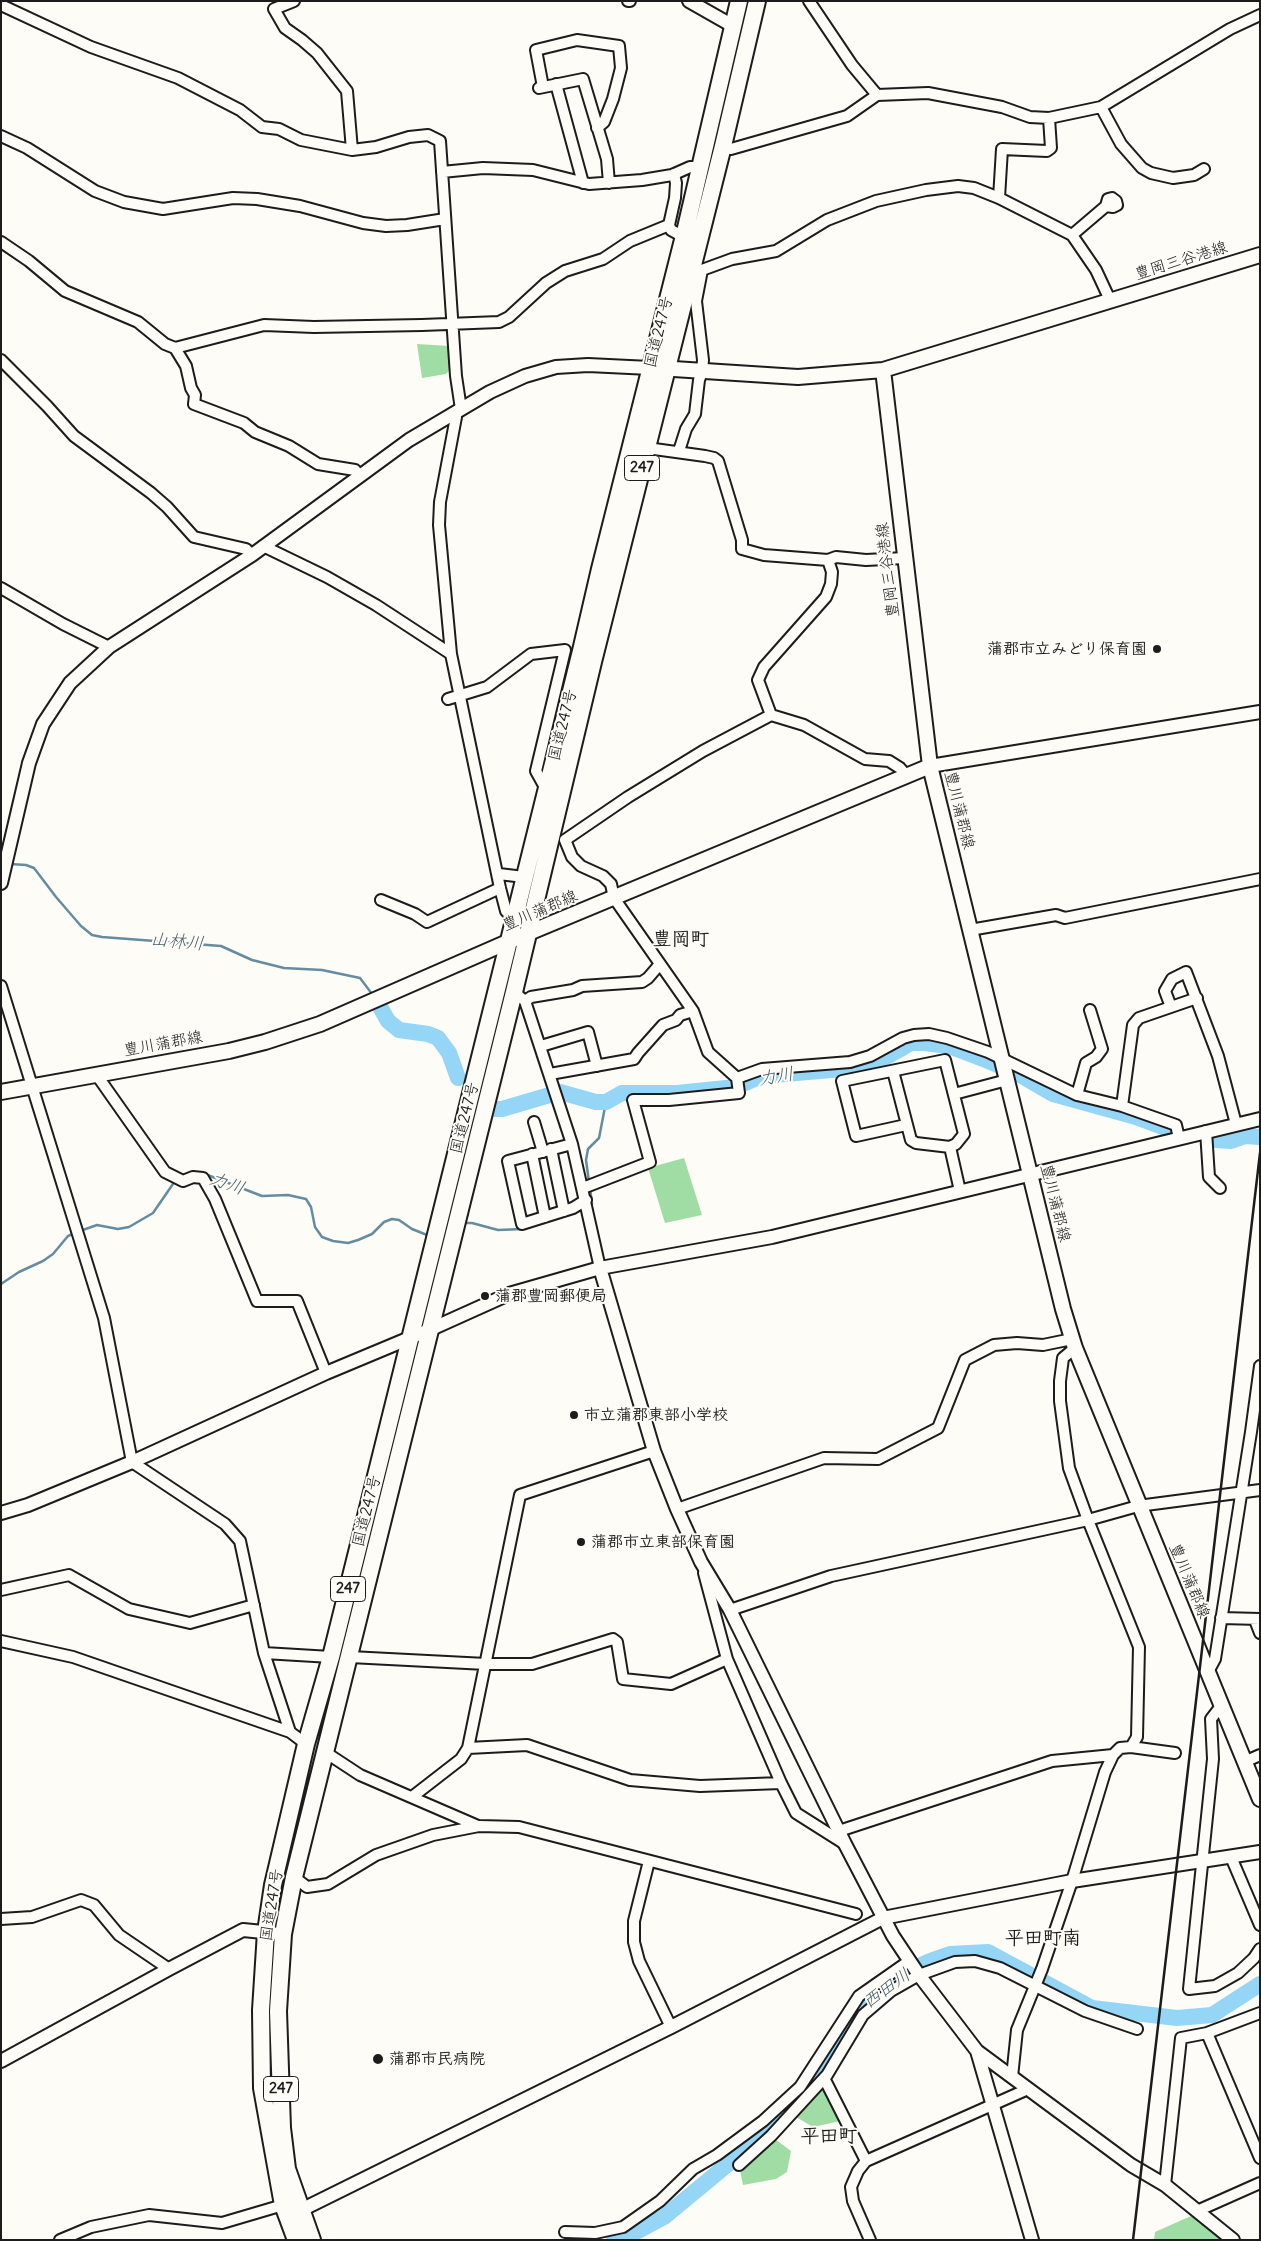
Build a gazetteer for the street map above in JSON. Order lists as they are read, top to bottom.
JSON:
{
  "streets": {
    "highway": ["国道247号", "247"],
    "main road": ["豊岡三谷港線", "豊川蒲郡線"]
  },
  "crossings": [
    ["豊岡三谷港線", "国道247号"],
    ["豊岡三谷港線", "豊川蒲郡線"],
    ["国道247号", "豊川蒲郡線"]
  ],
  "districts": ["豊岡町", "平田町南", "平田町"],
  "water": ["山林川", "力川", "西田川"],
  "places": [
    "蒲郡市立みどり保育園",
    "蒲郡豊岡郵便局",
    "市立蒲郡東部小学校",
    "蒲郡市立東部保育園",
    "蒲郡市民病院"
  ]
}
